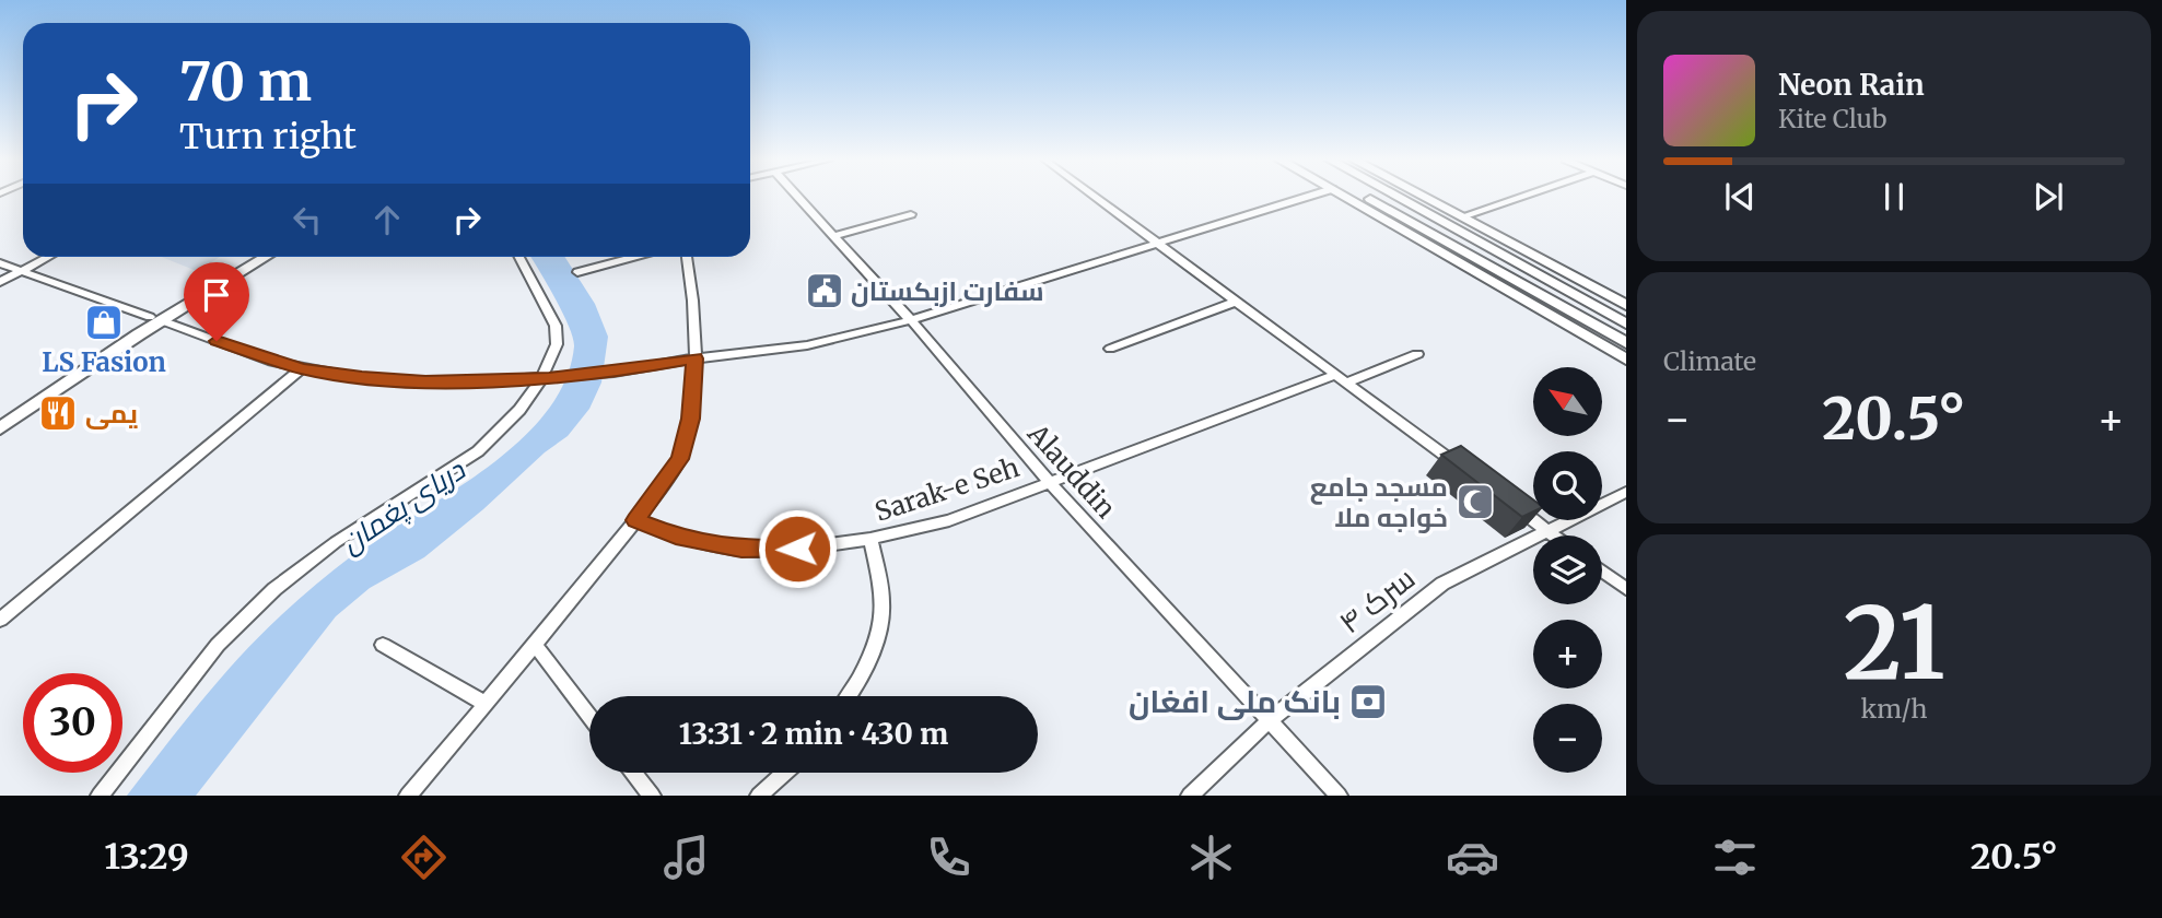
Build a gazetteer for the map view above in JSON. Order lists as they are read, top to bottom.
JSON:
{
  "streets": {
    "street": ["Alauddin", "Sarak-e Seh", "سرک ۴"]
  },
  "crossings": [
    ["Alauddin", "Sarak-e Seh"],
    ["Alauddin", "سرک ۴"]
  ],
  "water": ["دریای پغمان"],
  "places": {
    "public building": ["سفارت ازبکستان"],
    "shop": ["LS Fasion"],
    "restaurant": ["یمی"],
    "mosque": ["مسجد جامع خواجه ملا"],
    "bank": ["بانک ملی افغان"]
  },
  "north": "top left",
  "page": {
    "turn": ["70 m", "Turn right"],
    "song": ["Neon Rain", "Kite Club"],
    "tile": [
      "Climate",
      ["21", "km/h"]
    ],
    "map_buttons": ["+", "−"],
    "heat": ["−", "20.5°", "+"],
    "limit": "30",
    "trip": "13:31 · 2 min · 430 m",
    "tabs": ["13:29", "20.5°"]
  }
}
